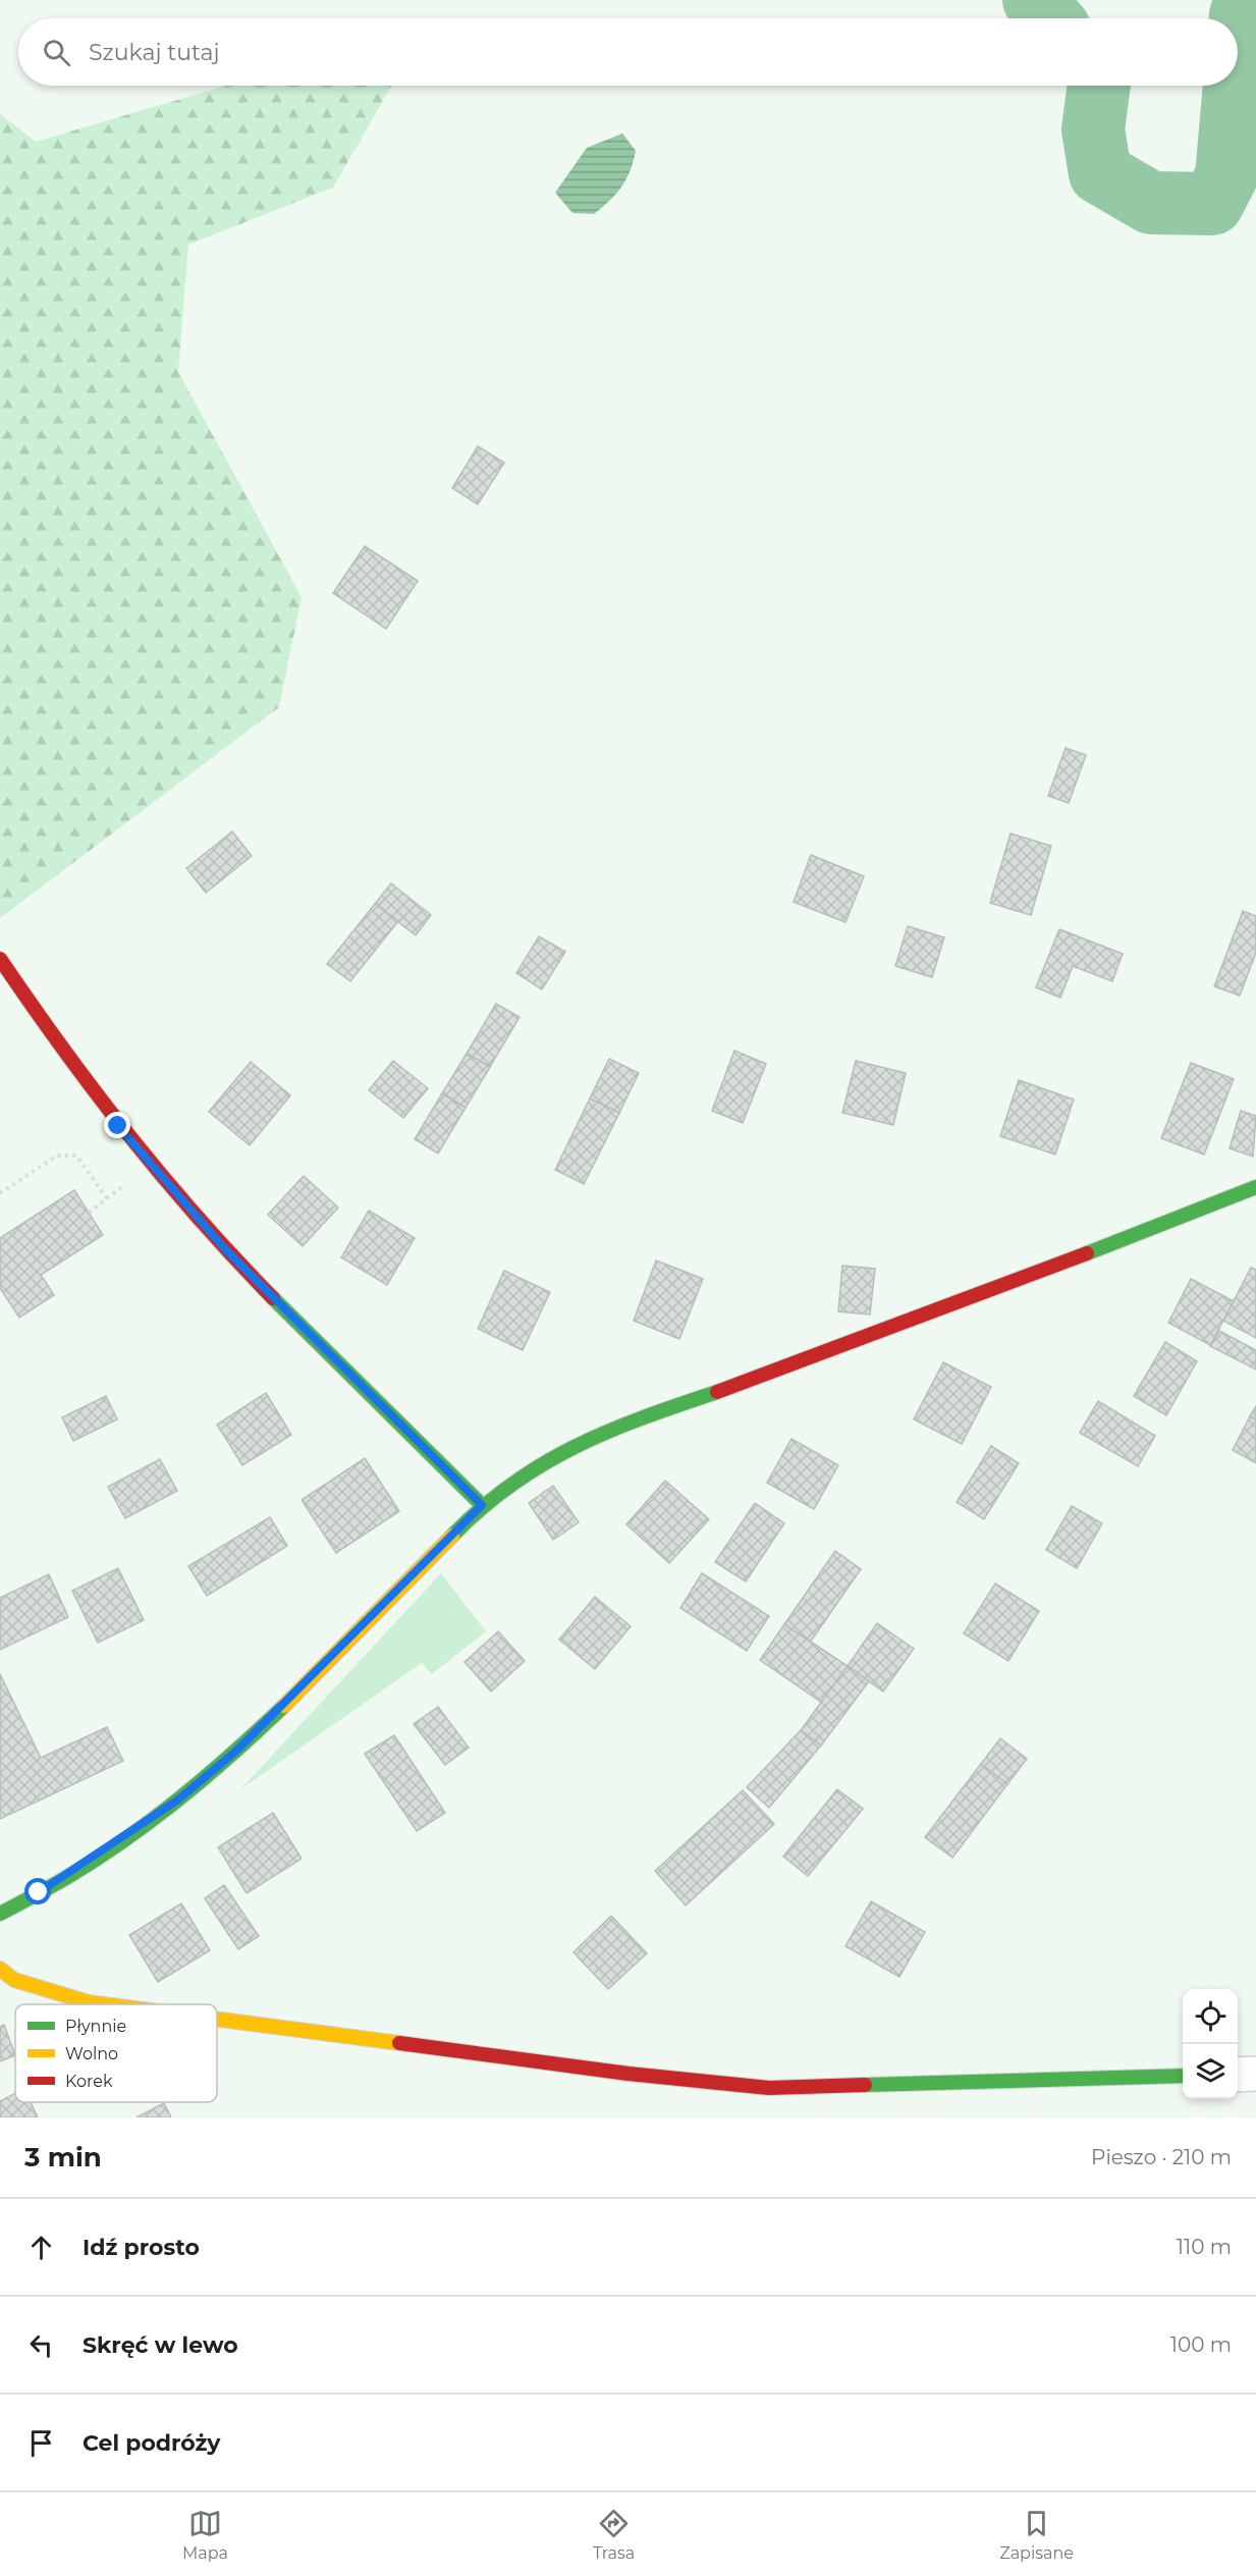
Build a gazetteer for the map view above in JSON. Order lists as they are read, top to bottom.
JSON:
{
  "legend": ["Płynnie", "Wolno", "Korek"],
  "page": {
    "search": "Szukaj tutaj",
    "heading": ["3 min", "Pieszo · 210 m"],
    "list": [
      ["Idź prosto", "110 m"],
      ["Skręć w lewo", "100 m"],
      "Cel podróży"
    ],
    "nav": ["Mapa", "Trasa", "Zapisane"]
  }
}
